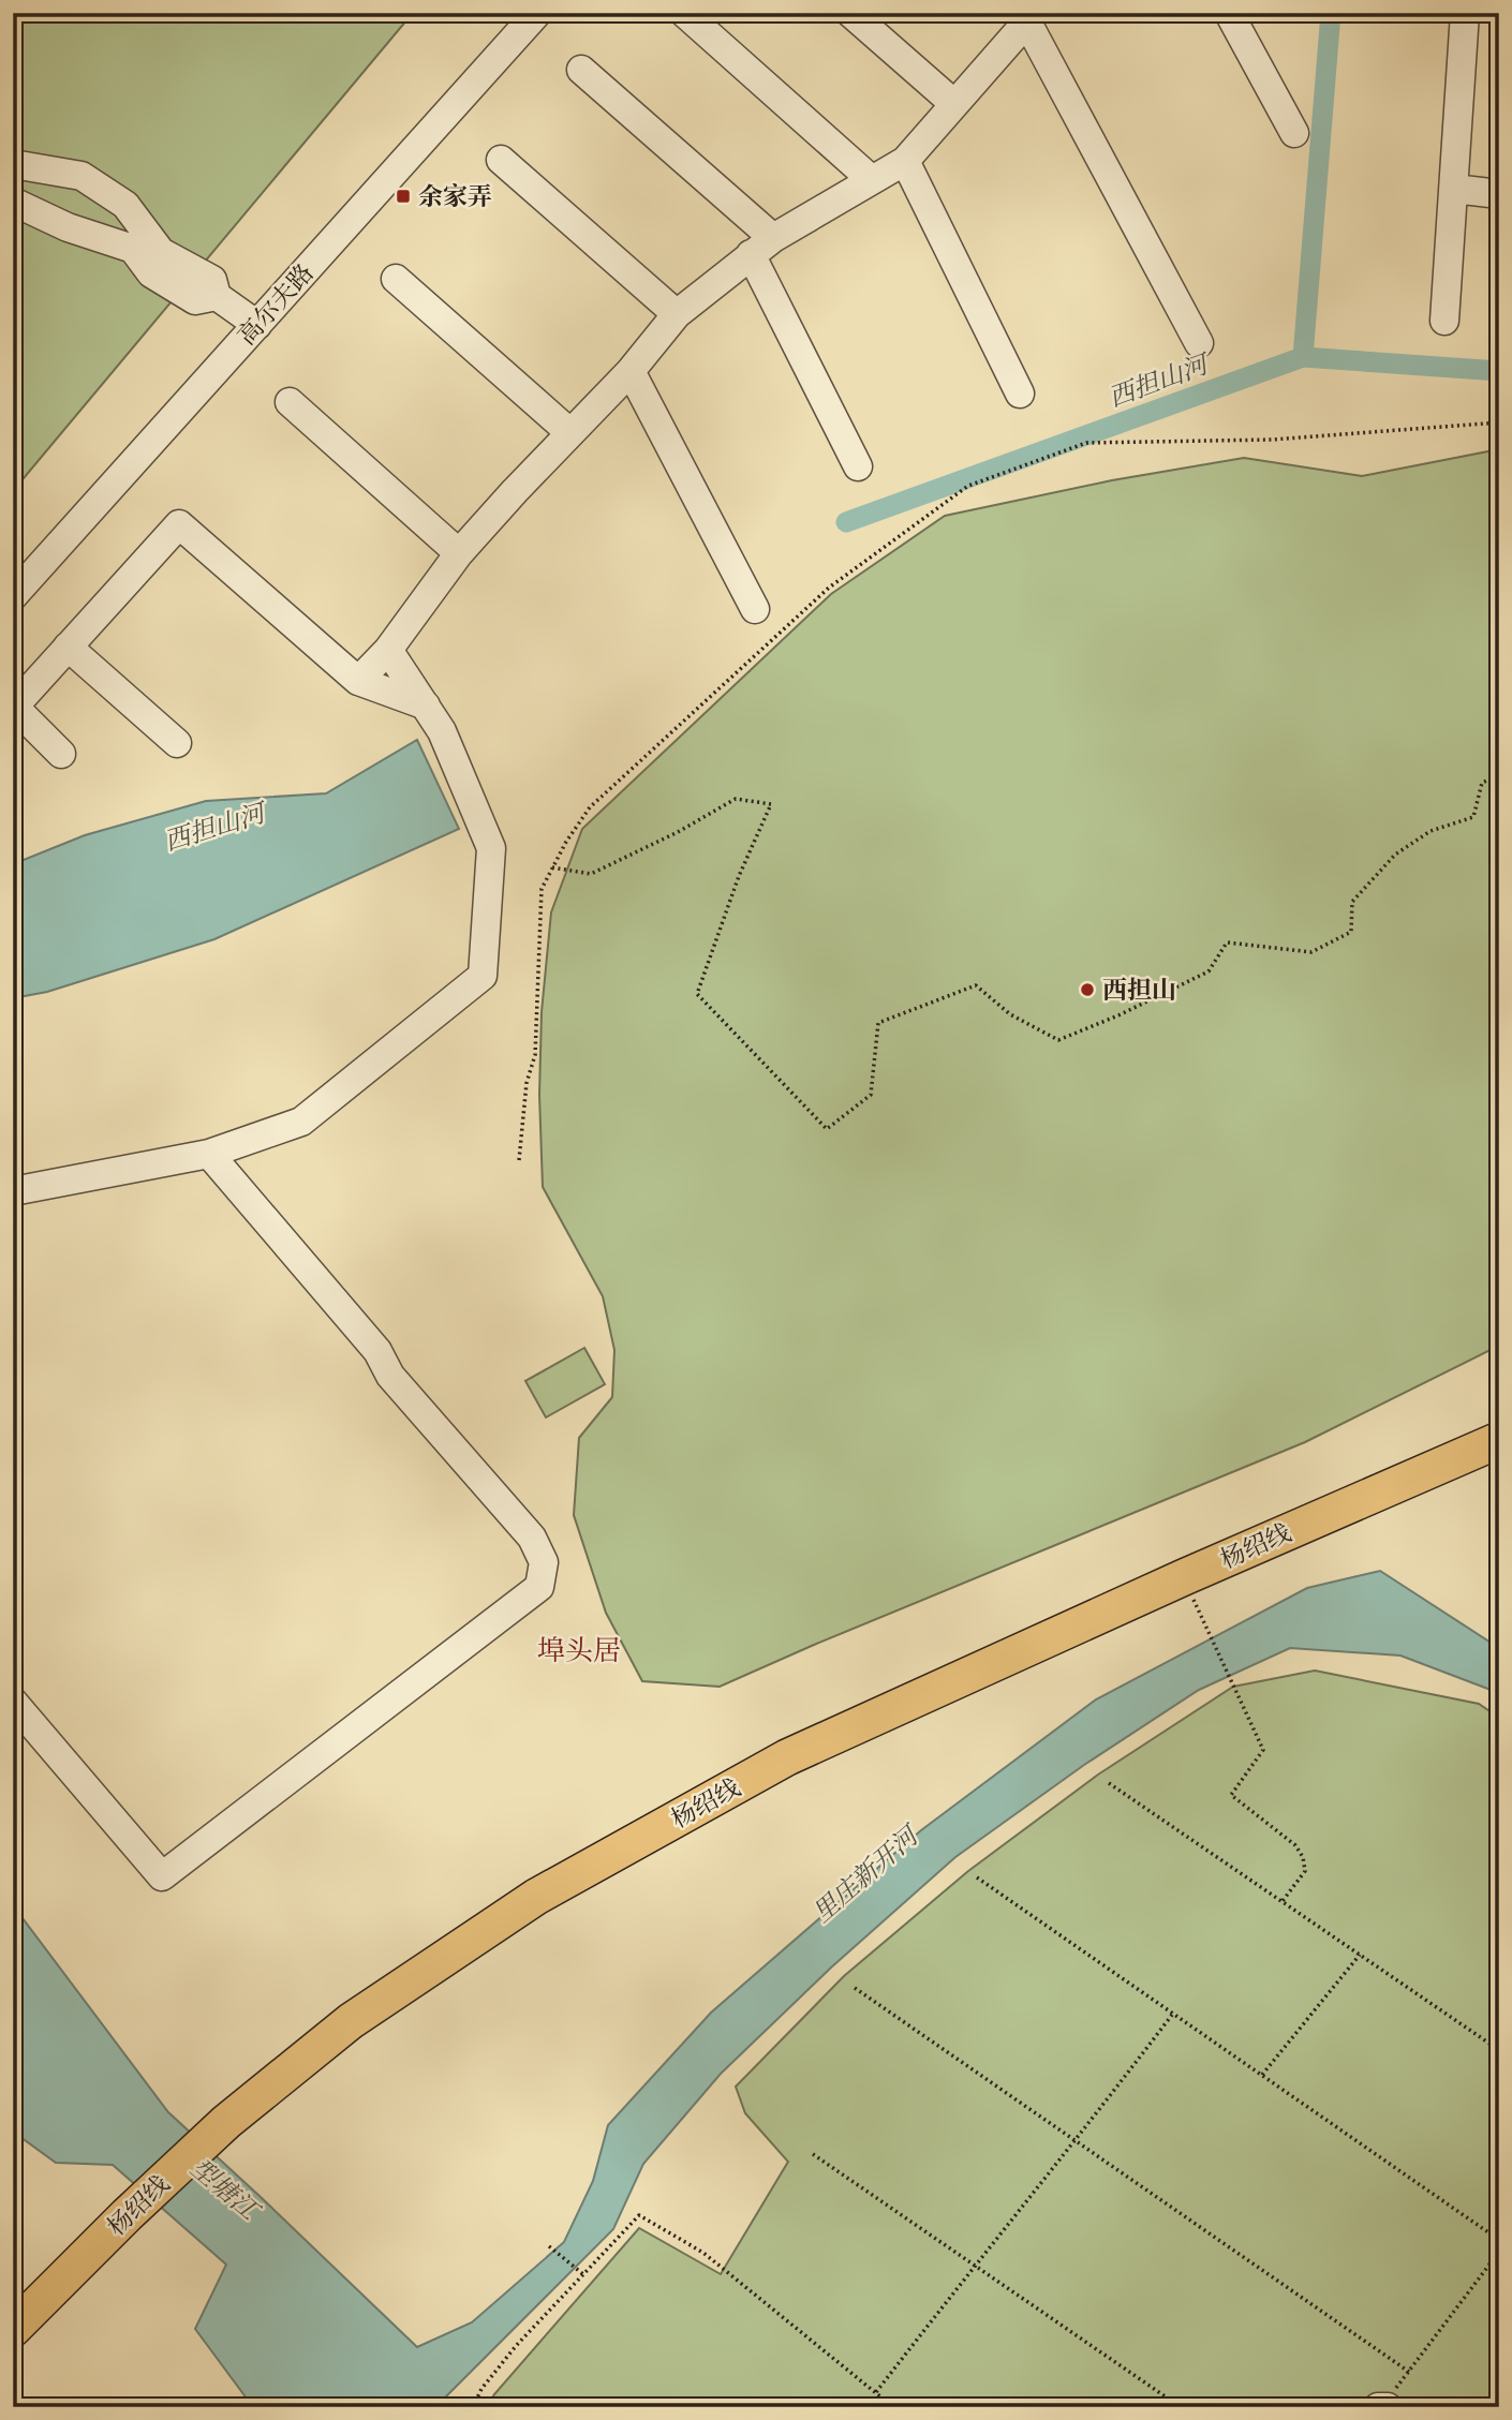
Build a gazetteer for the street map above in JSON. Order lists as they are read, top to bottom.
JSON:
{
  "streets": {
    "main road": ["杨绍线"],
    "street": ["高尔夫路"]
  },
  "districts": ["埠头居"],
  "water": ["西担山河", "里庄新开河", "型塘江"],
  "places": {
    "transit": ["余家弄"],
    "other": ["西担山"]
  }
}
